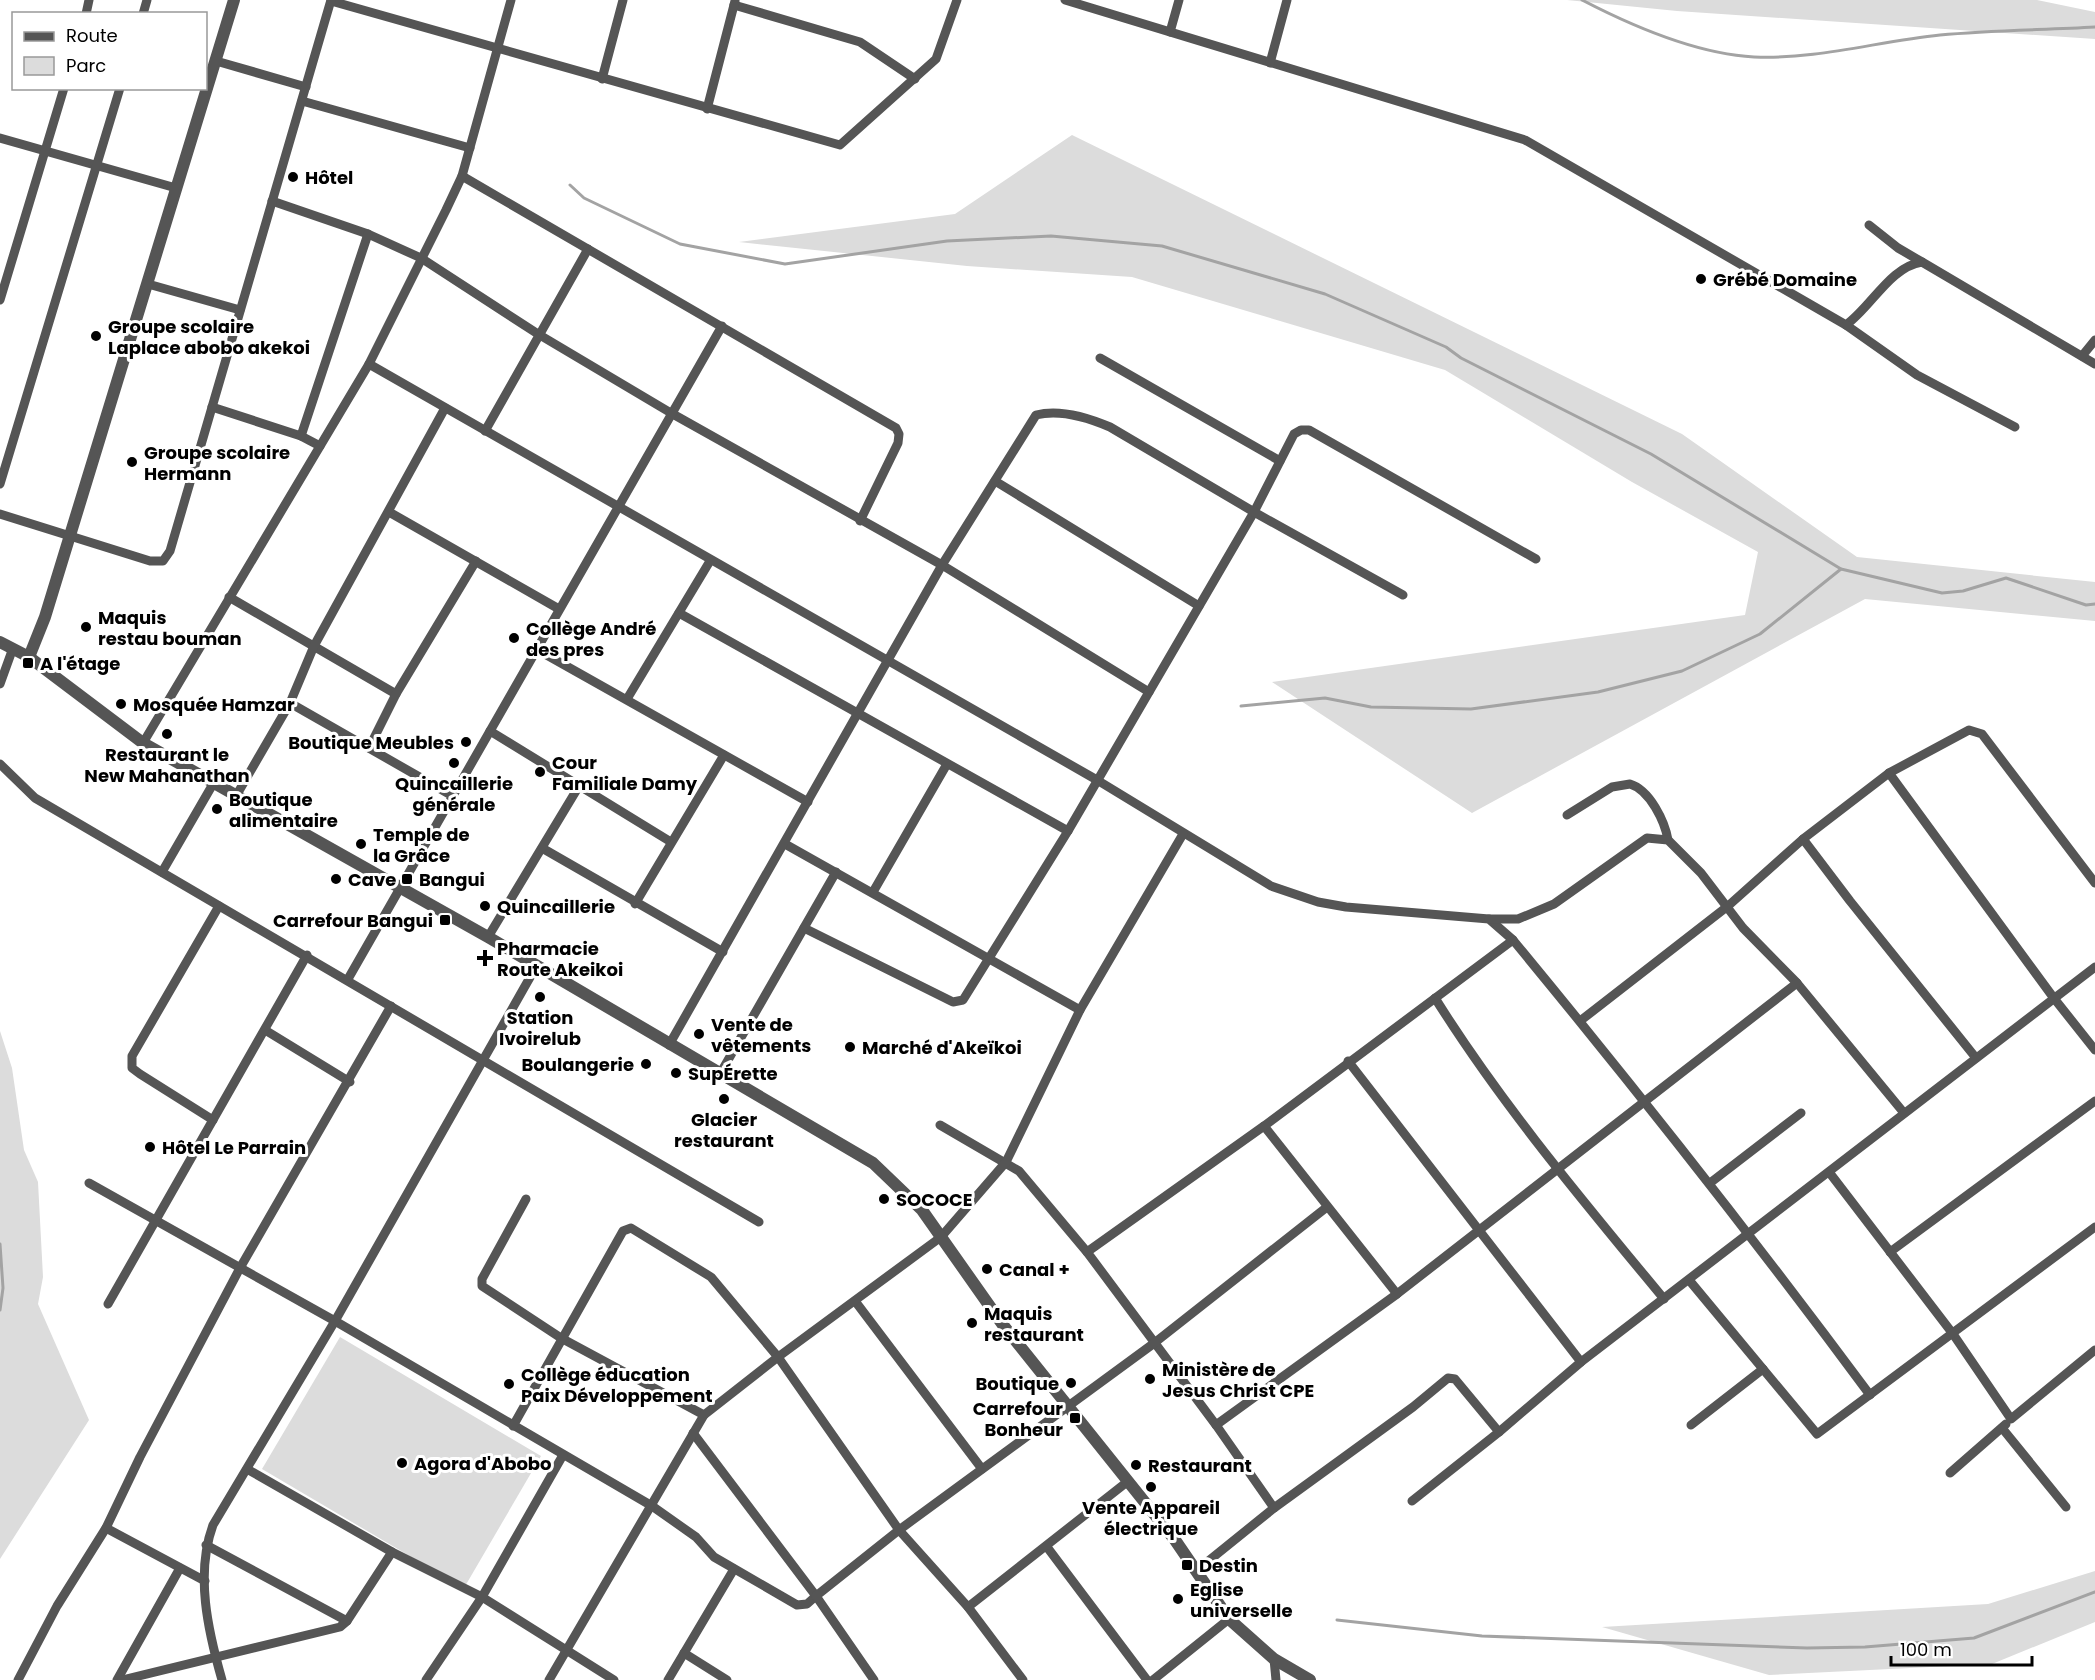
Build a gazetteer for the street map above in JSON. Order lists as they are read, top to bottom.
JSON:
{
  "places": {
    "other": [
      "Hôtel",
      "Grébé Domaine",
      "Groupe scolaire Laplace abobo akekoi",
      "Groupe scolaire Hermann",
      "Maquis restau bouman",
      "Collège André des pres",
      "Mosquée Hamzar",
      "Restaurant le New Mahanathan",
      "Boutique Meubles",
      "Quincaillerie générale",
      "Cour Familiale Damy",
      "Boutique alimentaire",
      "Temple de la Grâce",
      "Cave",
      "Quincaillerie",
      "Station Ivoirelub",
      "Vente de vêtements",
      "Marché d'Akeïkoi",
      "Boulangerie",
      "SupÉrette",
      "Glacier restaurant",
      "Hôtel Le Parrain",
      "SOCOCE",
      "Canal +",
      "Maquis restaurant",
      "Ministère de Jesus Christ CPE",
      "Boutique",
      "Collège éducation Paix Développement",
      "Agora d'Abobo",
      "Restaurant",
      "Vente Appareil électrique",
      "Eglise universelle"
    ],
    "transit": [
      "A l'étage",
      "Bangui",
      "Carrefour Bangui",
      "Carrefour Bonheur",
      "Destin"
    ],
    "health": ["Pharmacie Route Akeikoi"]
  },
  "legend": ["Route", "Parc"],
  "scale_bar": "100 m"
}
